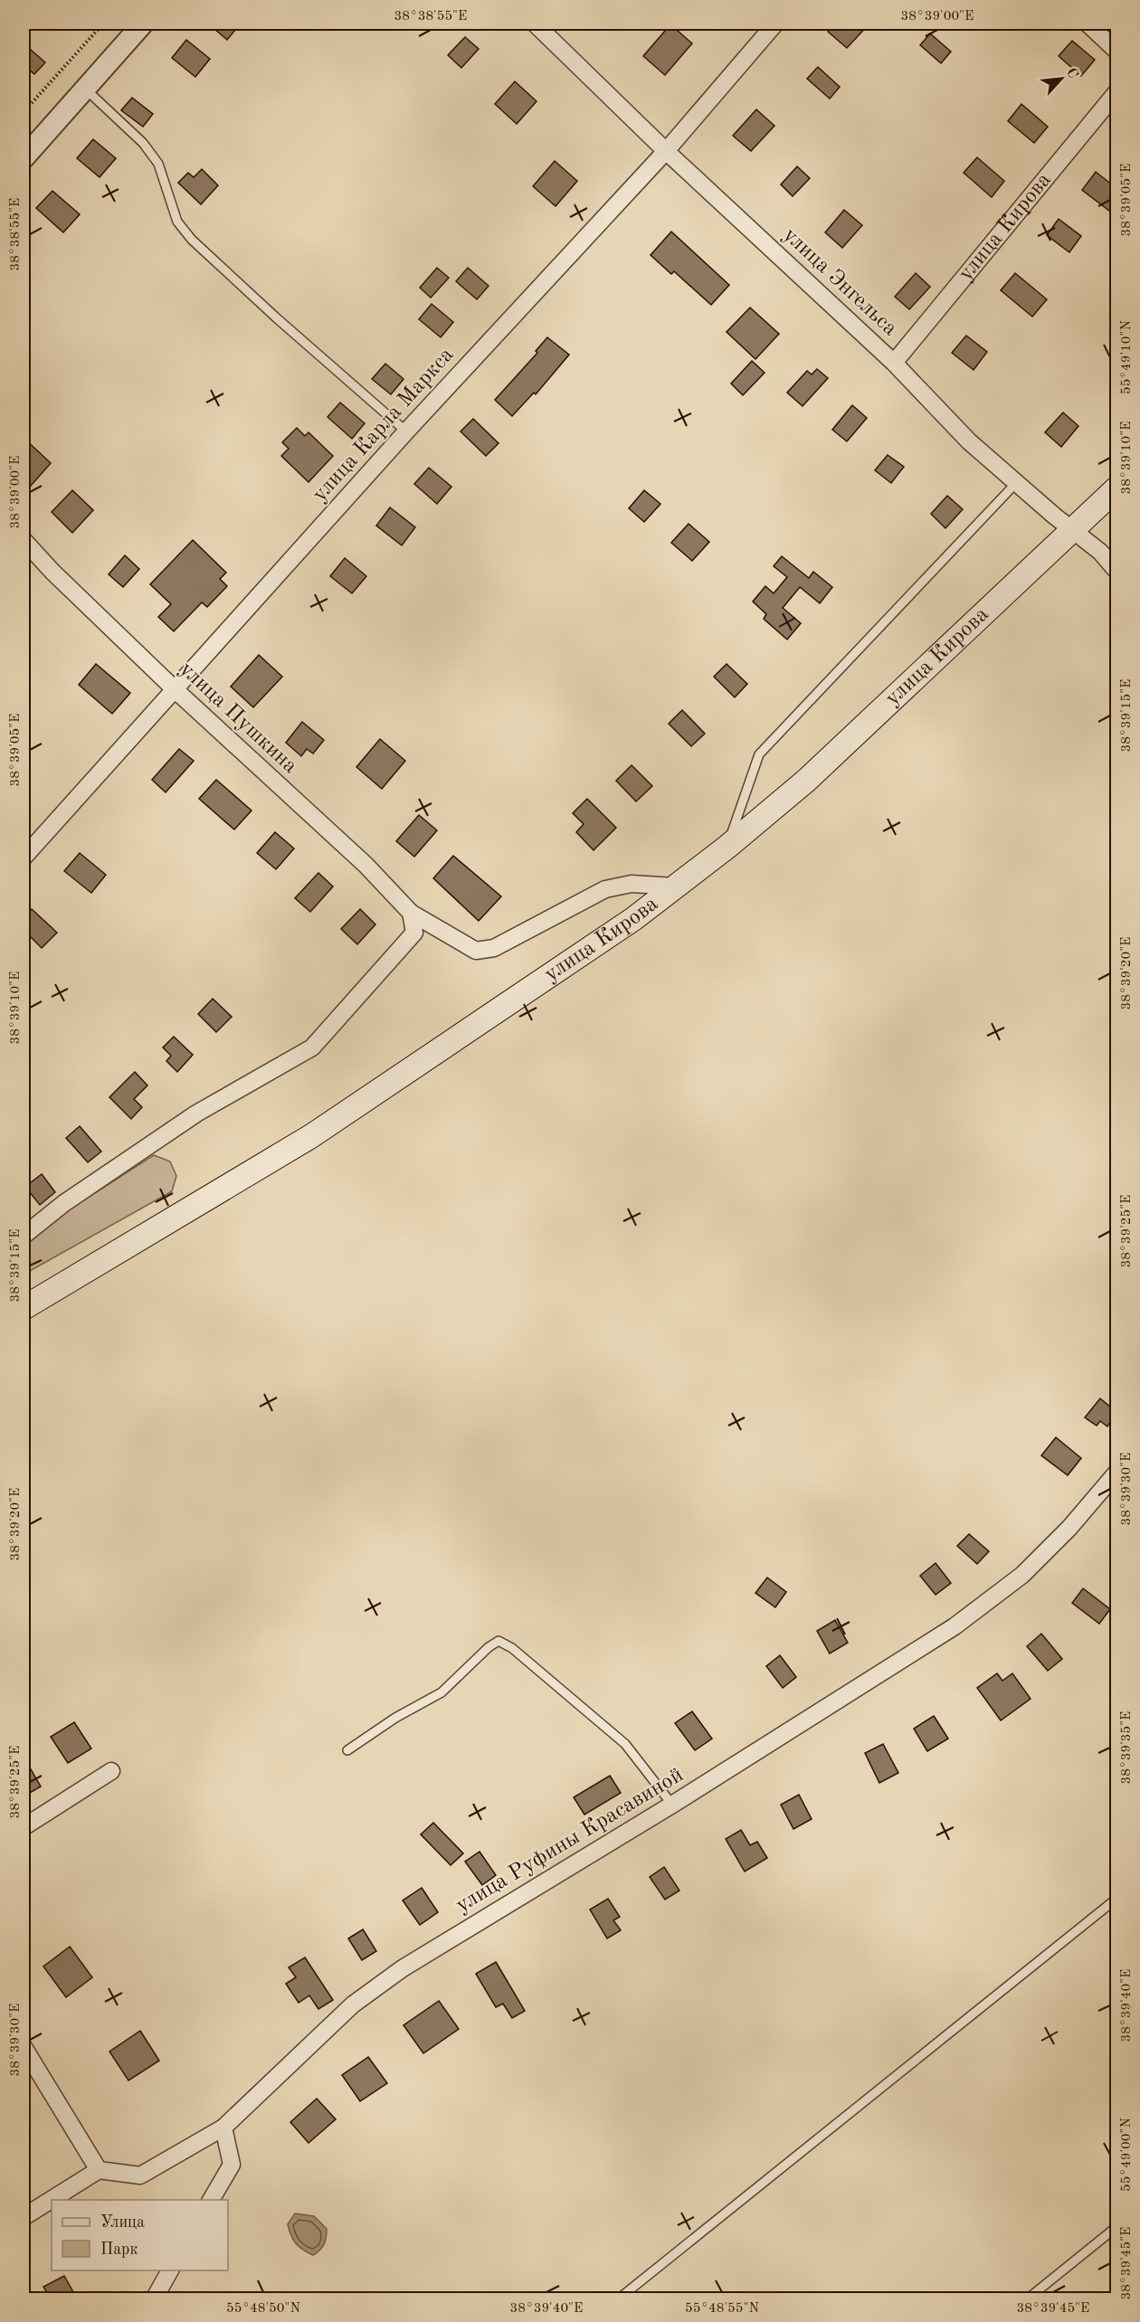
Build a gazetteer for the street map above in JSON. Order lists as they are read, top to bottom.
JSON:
{
  "streets": {
    "main road": ["улица Кирова"],
    "street": [
      "улица Энгельса",
      "улица Карла Маркса",
      "улица Пушкина",
      "улица Руфины Красавиной"
    ]
  },
  "crossings": [
    ["улица Кирова", "улица Энгельса"],
    ["улица Кирова", "улица Пушкина"],
    ["улица Энгельса", "улица Карла Маркса"],
    ["улица Карла Маркса", "улица Пушкина"]
  ],
  "legend": ["Улица", "Парк"],
  "north": "top right",
  "coordinates": [
    "38°38'55\"E",
    "38°39'00\"E",
    "38°39'05\"E",
    "55°49'10\"N",
    "38°39'10\"E",
    "38°39'15\"E",
    "38°39'20\"E",
    "38°39'25\"E",
    "38°39'30\"E",
    "38°39'35\"E",
    "38°39'40\"E",
    "55°49'00\"N",
    "38°39'45\"E",
    "55°48'50\"N",
    "55°48'55\"N"
  ]
}
